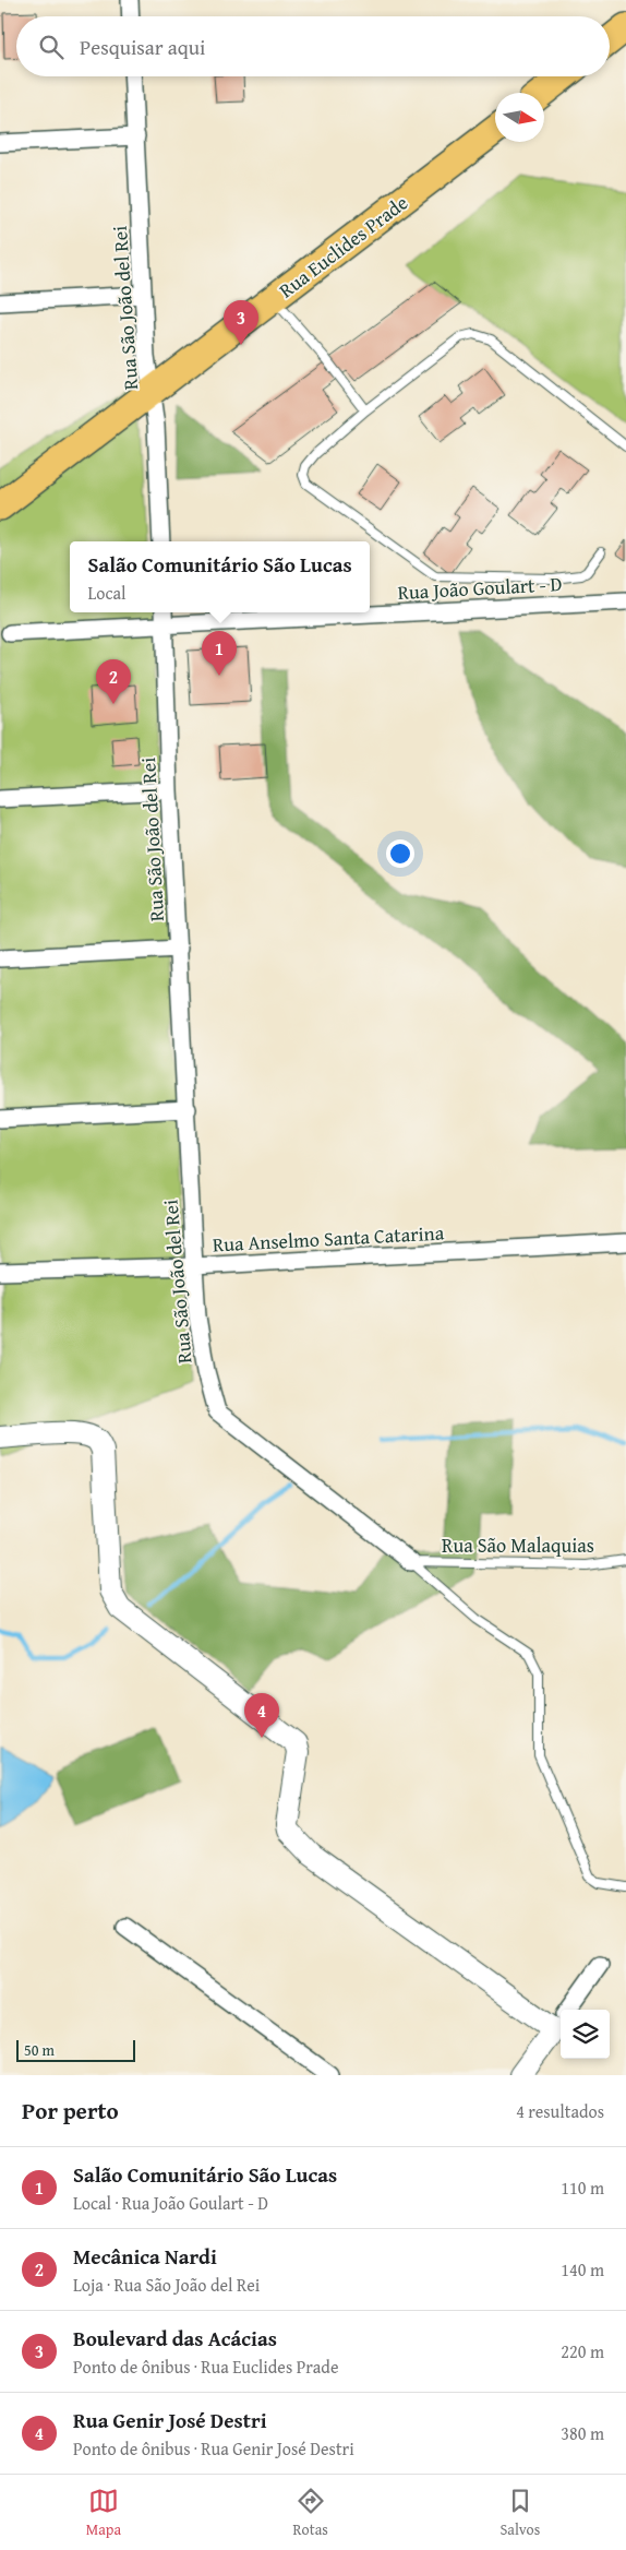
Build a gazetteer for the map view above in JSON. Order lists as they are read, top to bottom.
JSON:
{
  "streets": {
    "main road": ["Rua Euclides Prade"],
    "street": ["Rua São João del Rei", "Rua João Goulart - D", "Rua Anselmo Santa Catarina"],
    "lane": ["Rua São Malaquias"]
  },
  "crossings": [
    ["Rua Euclides Prade", "Rua São João del Rei"],
    ["Rua São João del Rei", "Rua João Goulart - D"],
    ["Rua São João del Rei", "Rua Anselmo Santa Catarina"],
    ["Rua São João del Rei", "Rua São Malaquias"]
  ],
  "scale_bar": "50 m",
  "north": "right",
  "page": {
    "search": "Pesquisar aqui",
    "pins": [
      "3",
      "1",
      "2",
      "4"
    ],
    "popup": ["Salão Comunitário São Lucas", "Local"],
    "scale": "50 m",
    "heading": ["Por perto", "4 resultados"],
    "list": [
      {
        "mark": "1",
        "name": "Salão Comunitário São Lucas",
        "note": "Local · Rua João Goulart - D",
        "value": "110 m"
      },
      {
        "mark": "2",
        "name": "Mecânica Nardi",
        "note": "Loja · Rua São João del Rei",
        "value": "140 m"
      },
      {
        "mark": "3",
        "name": "Boulevard das Acácias",
        "note": "Ponto de ônibus · Rua Euclides Prade",
        "value": "220 m"
      },
      {
        "mark": "4",
        "name": "Rua Genir José Destri",
        "note": "Ponto de ônibus · Rua Genir José Destri",
        "value": "380 m"
      }
    ],
    "nav": ["Mapa", "Rotas", "Salvos"]
  }
}
